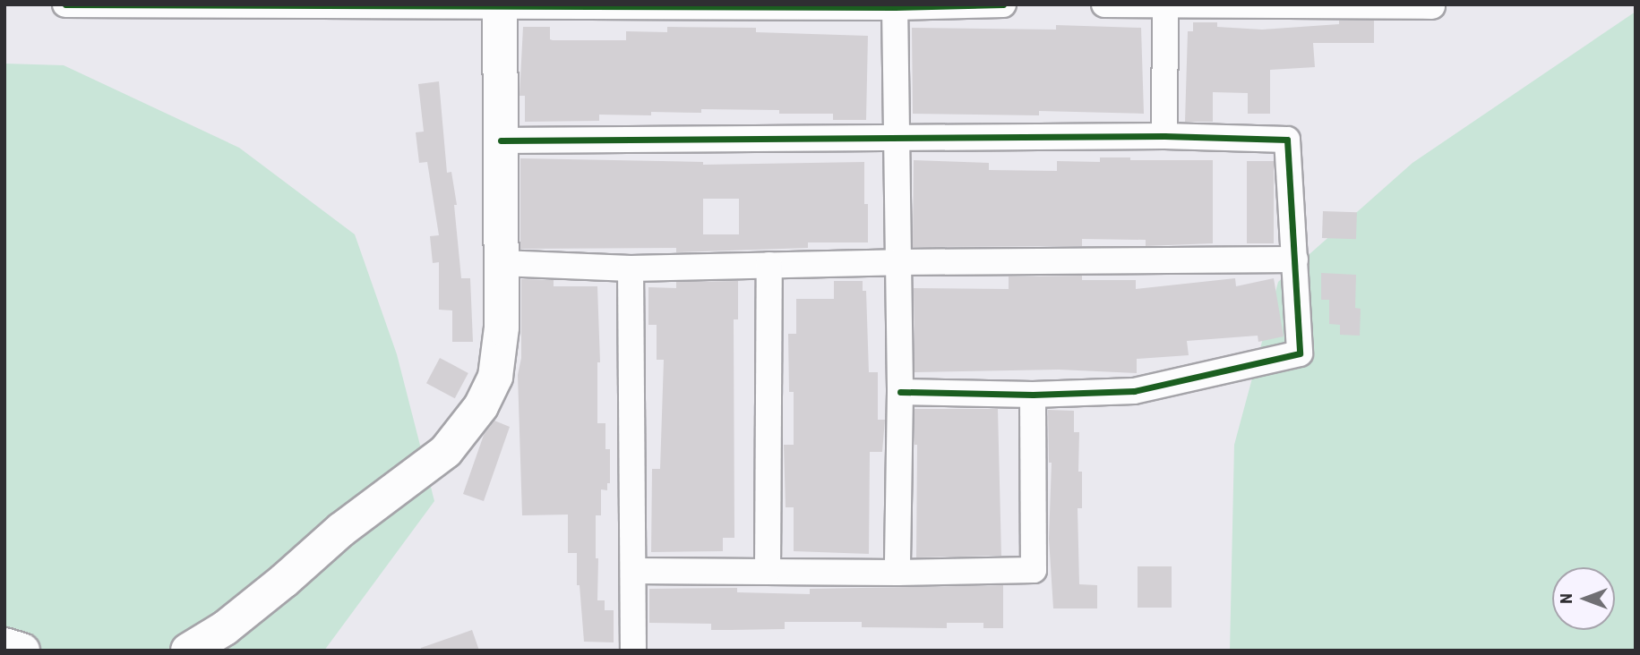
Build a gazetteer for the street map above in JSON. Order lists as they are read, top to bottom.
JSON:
{
  "north": "left"
}
